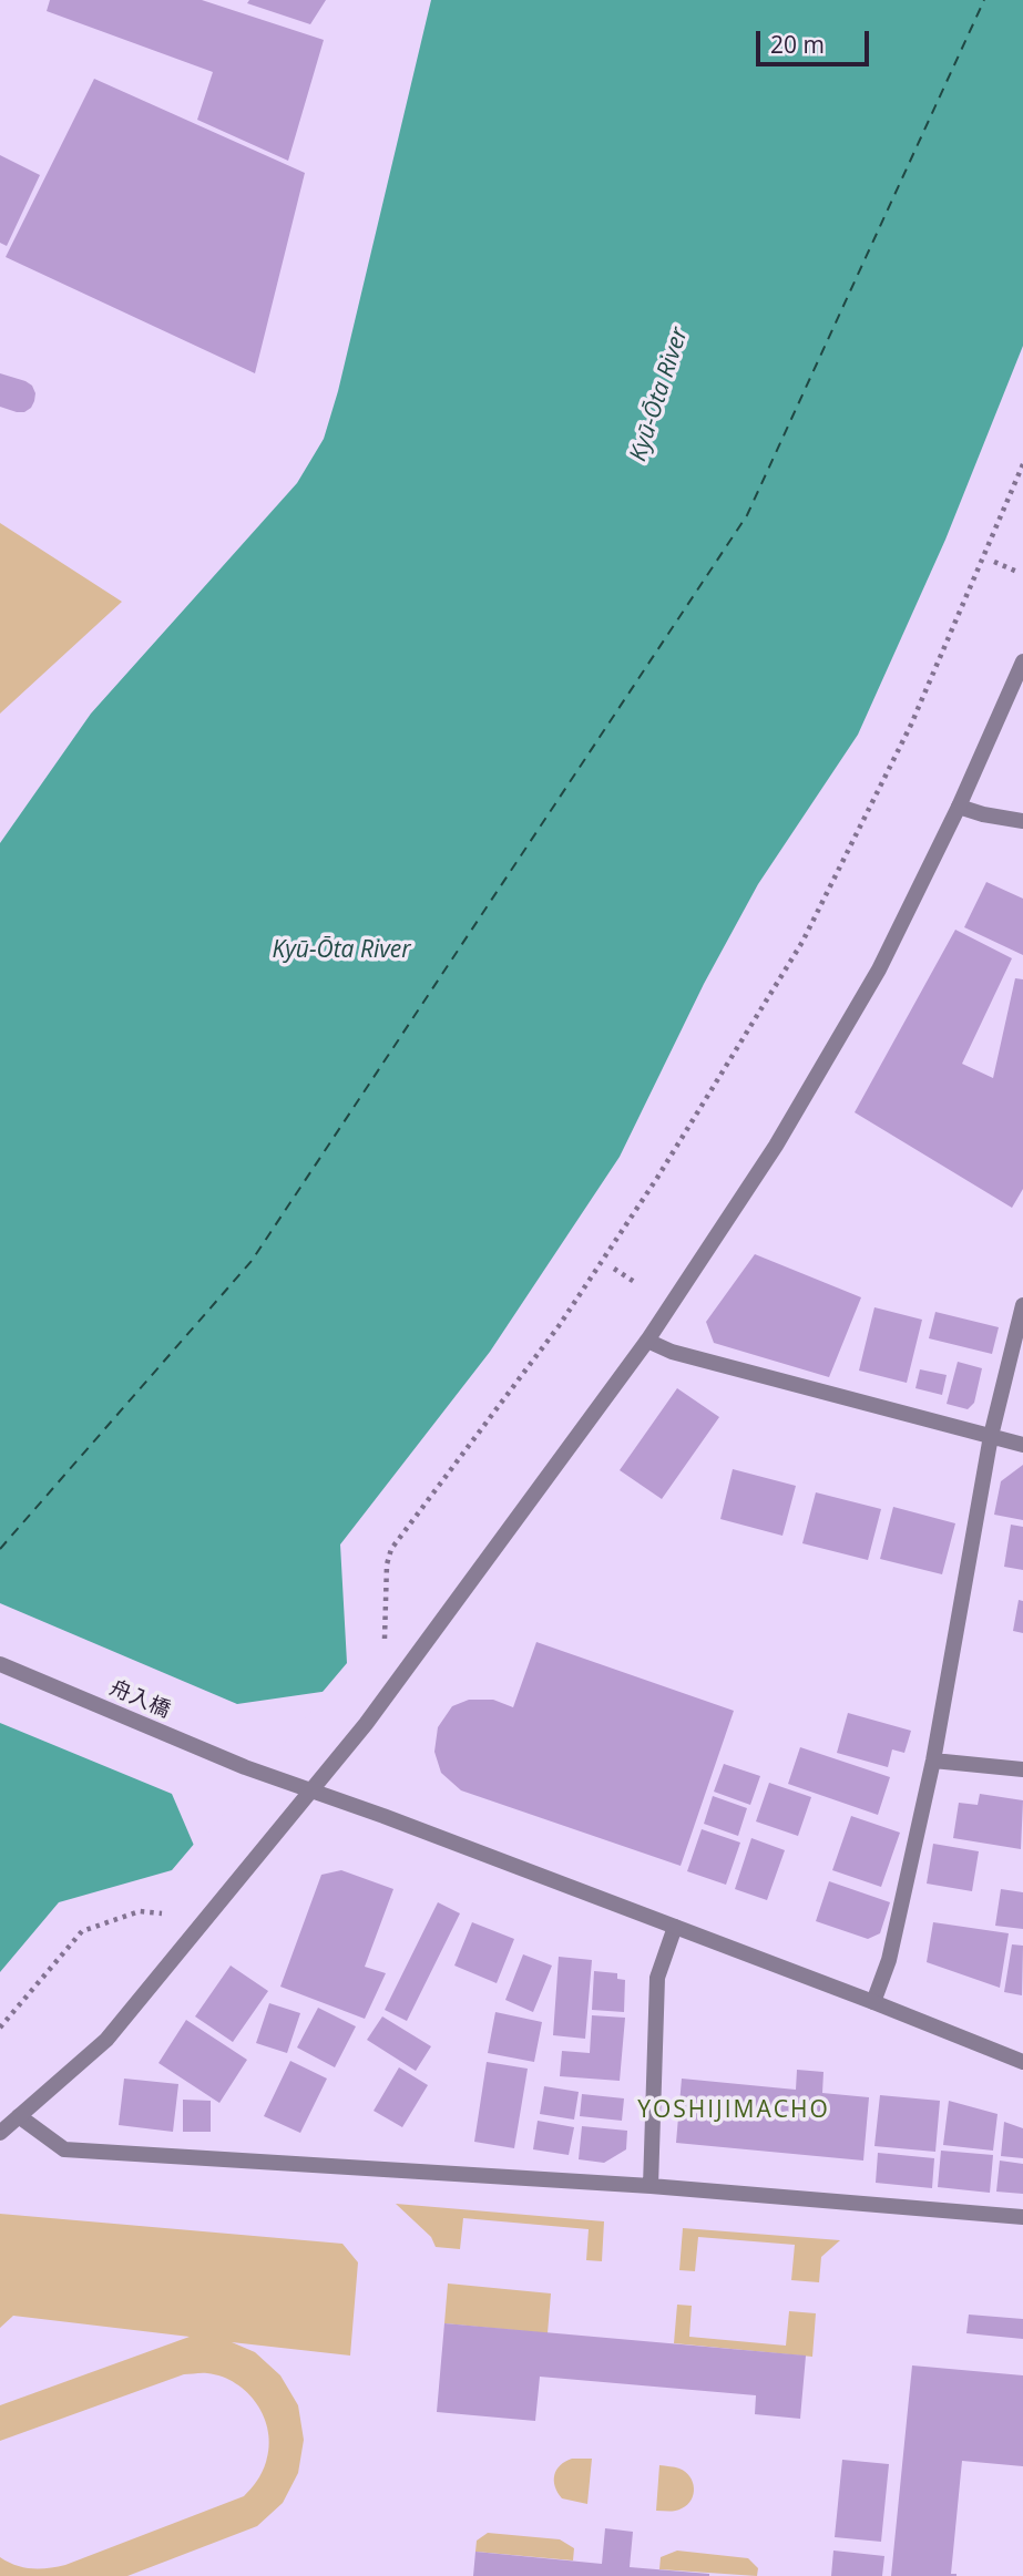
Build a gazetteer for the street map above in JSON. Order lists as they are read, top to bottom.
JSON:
{
  "streets": {
    "street": ["舟入橋"]
  },
  "districts": ["YOSHIJIMACHO"],
  "water": ["Kyū-Ōta River"],
  "scale_bar": "20 m"
}
